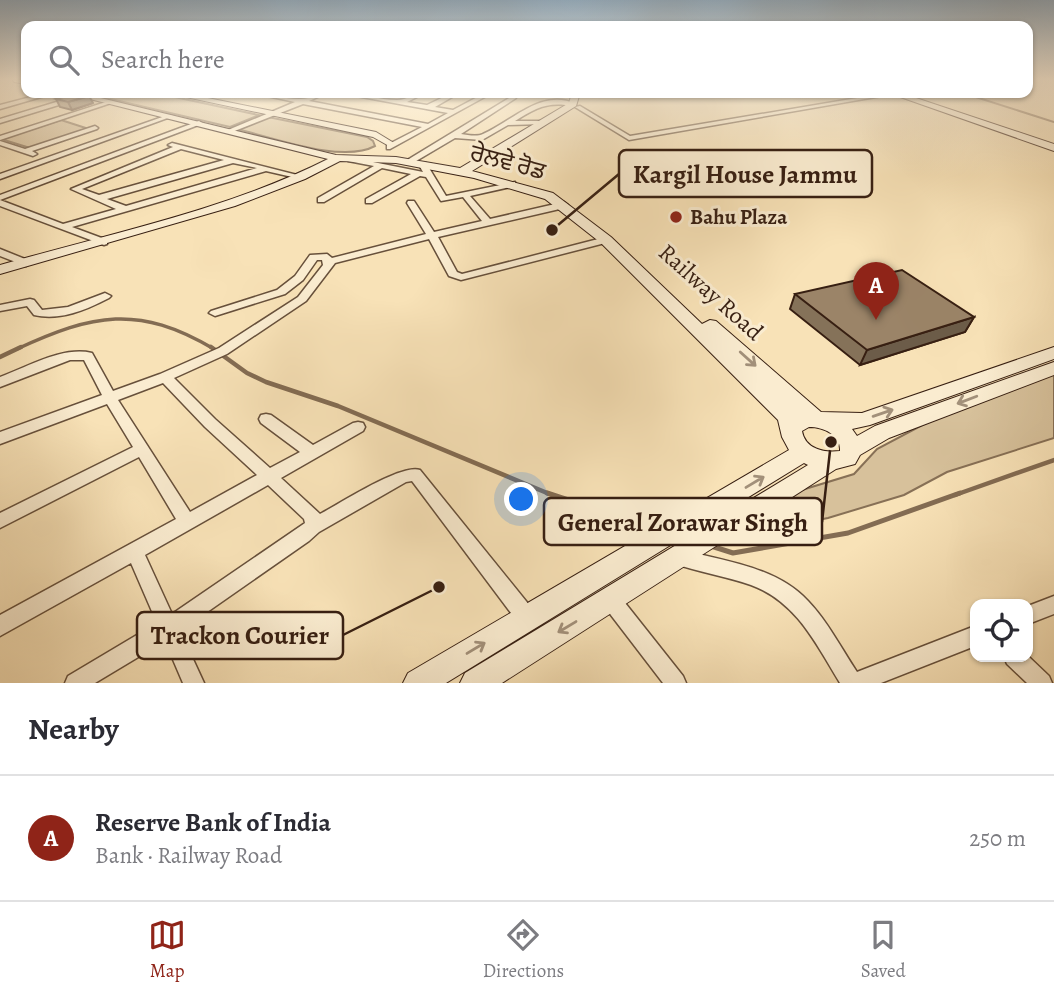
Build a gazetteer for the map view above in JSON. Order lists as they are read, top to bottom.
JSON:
{
  "streets": {
    "main road": ["ਰੇਲਵੇ ਰੋਡ", "Railway Road"]
  },
  "crossings": [
    ["ਰੇਲਵੇ ਰੋਡ", "Railway Road"]
  ],
  "one_way": ["Railway Road"],
  "places": [
    "Bahu Plaza",
    "Kargil House Jammu",
    "General Zorawar Singh",
    "Trackon Courier"
  ],
  "page": {
    "search": "Search here",
    "pins": "A",
    "heading": "Nearby",
    "list": [
      {
        "mark": "A",
        "name": "Reserve Bank of India",
        "note": "Bank · Railway Road",
        "value": "250 m"
      }
    ],
    "nav": ["Map", "Directions", "Saved"]
  }
}
